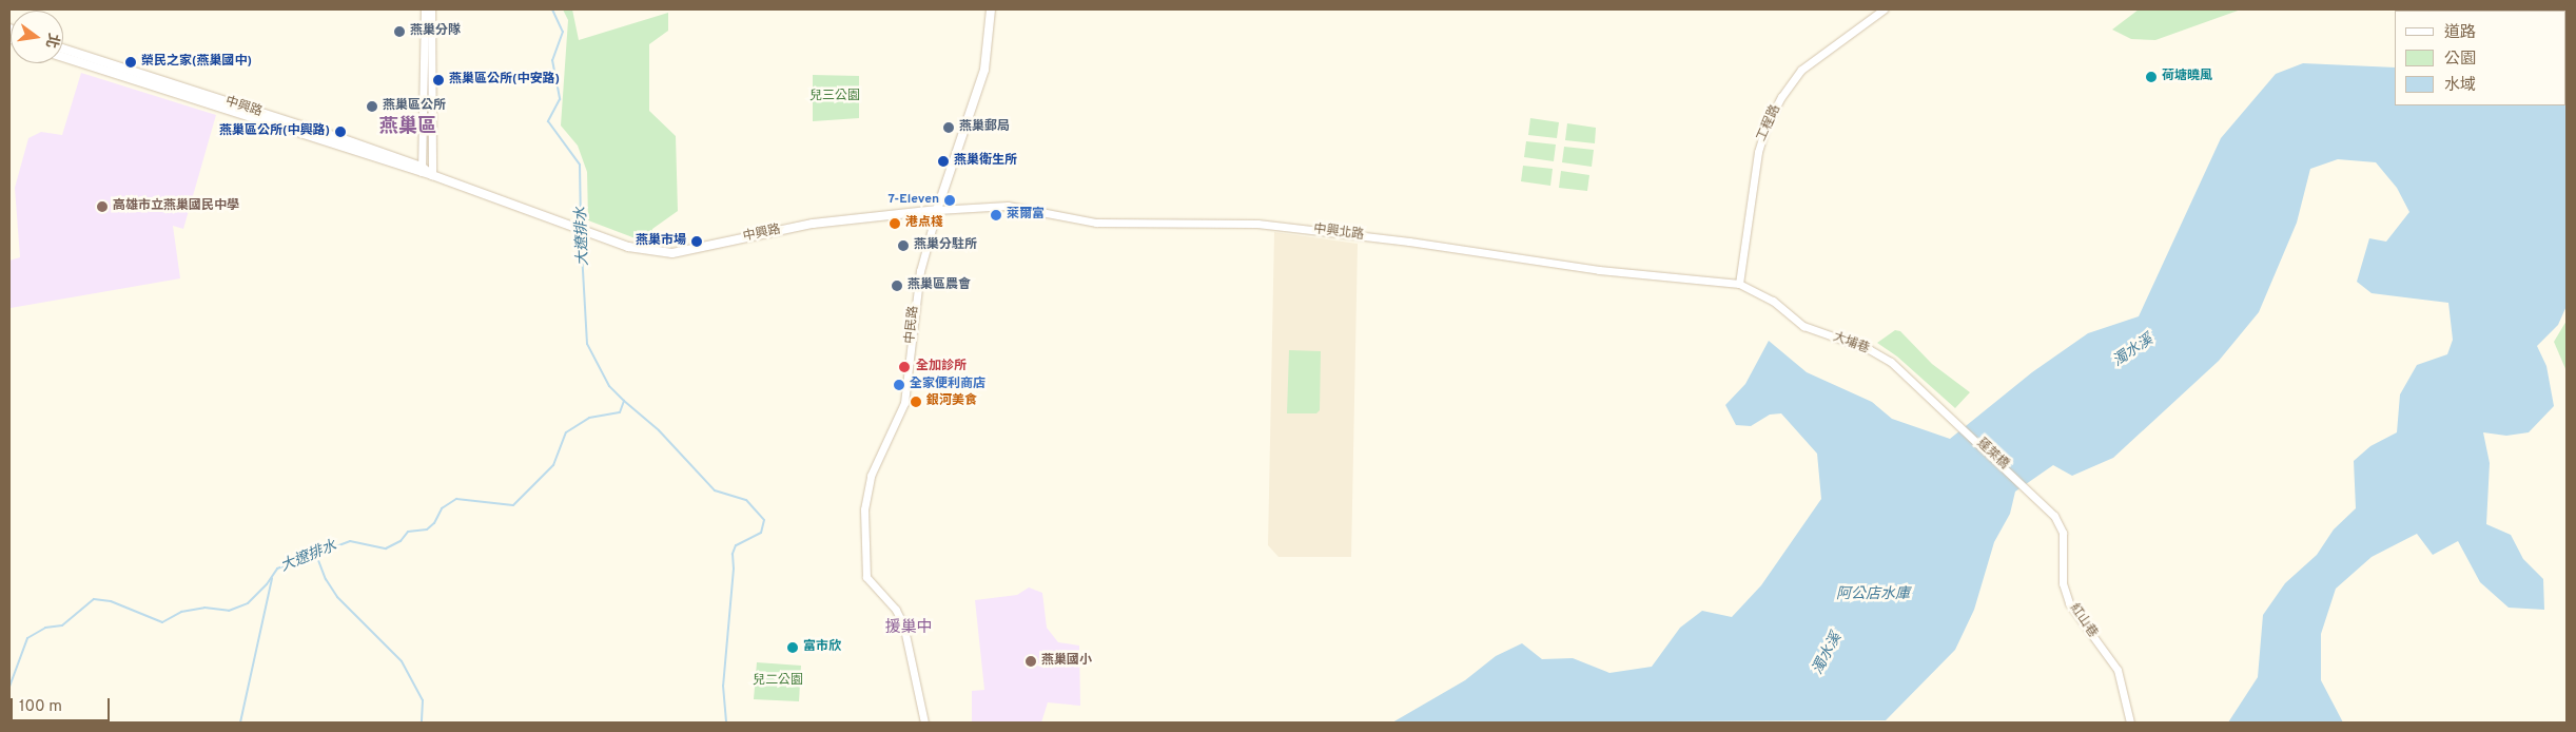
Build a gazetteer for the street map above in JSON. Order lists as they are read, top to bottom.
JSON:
{
  "streets": {
    "main road": ["中興路", "中民路"],
    "street": [
      "工程路",
      "中興北路",
      "大埔巷",
      "蓬萊橋",
      "紅山巷"
    ]
  },
  "crossings": [
    ["中興路", "中興北路"],
    ["中興路", "中民路"],
    ["工程路", "中興北路"],
    ["工程路", "大埔巷"],
    ["中興北路", "中民路"],
    ["中興北路", "大埔巷"],
    ["大埔巷", "蓬萊橋"],
    ["蓬萊橋", "紅山巷"]
  ],
  "districts": ["燕巢區", "援巢中"],
  "water": ["大遼排水", "濁水溪", "阿公店水庫"],
  "parks": ["兒三公園", "兒二公園"],
  "places": [
    "燕巢分隊",
    "榮民之家(燕巢國中)",
    "荷塘曉風",
    "燕巢區公所(中安路)",
    "燕巢區公所",
    "燕巢郵局",
    "燕巢區公所(中興路)",
    "燕巢衛生所",
    "7-Eleven",
    "高雄市立燕巢國民中學",
    "萊爾富",
    "港点棧",
    "燕巢市場",
    "燕巢分駐所",
    "燕巢區農會",
    "全加診所",
    "全家便利商店",
    "銀河美食",
    "富市欣",
    "燕巢國小"
  ],
  "legend": ["道路", "公園", "水域"],
  "scale_bar": "100 m",
  "north": "right"
}
